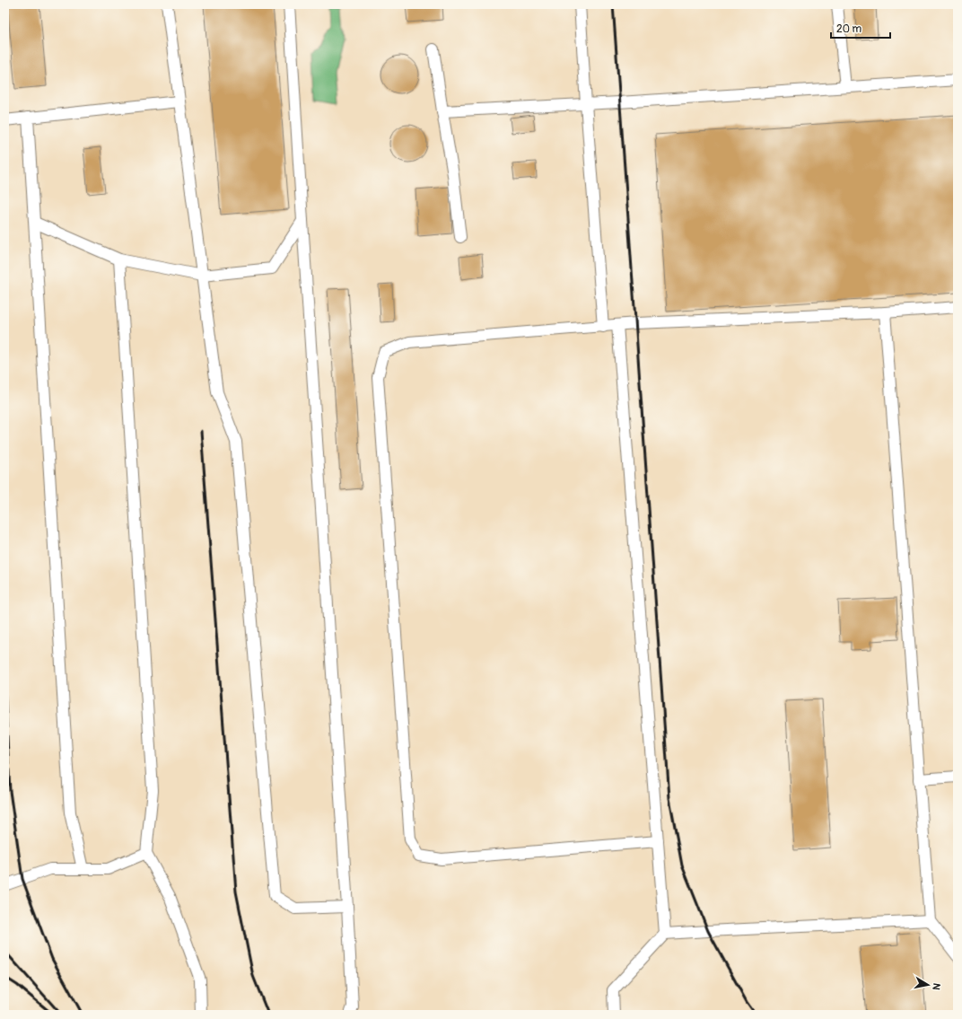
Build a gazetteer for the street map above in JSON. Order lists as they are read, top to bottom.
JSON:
{
  "scale_bar": "20 m",
  "north": "right"
}
